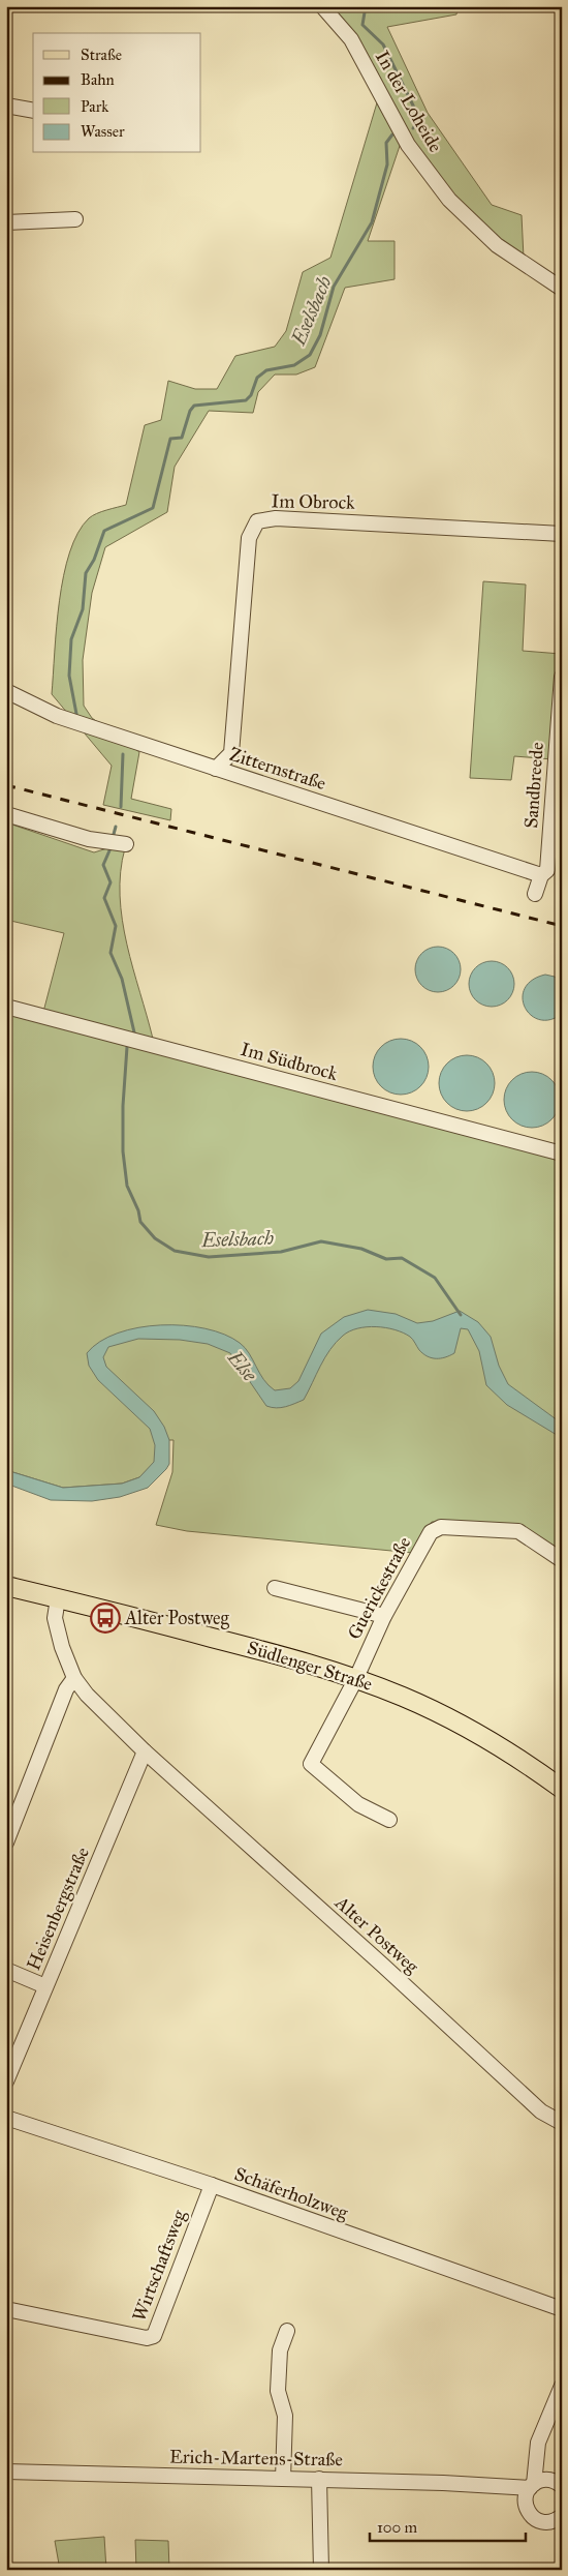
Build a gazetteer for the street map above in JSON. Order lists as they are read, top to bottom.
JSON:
{
  "streets": {
    "main road": ["Südlenger Straße"],
    "street": [
      "In der Loheide",
      "Im Obrock",
      "Zitternstraße",
      "Sandbreede",
      "Im Südbrock",
      "Guerickestraße",
      "Heisenbergstraße",
      "Alter Postweg",
      "Schäferholzweg",
      "Wirtschaftsweg",
      "Erich-Martens-Straße"
    ]
  },
  "crossings": [
    ["Im Obrock", "Zitternstraße"],
    ["Zitternstraße", "Sandbreede"],
    ["Guerickestraße", "Südlenger Straße"],
    ["Südlenger Straße", "Alter Postweg"],
    ["Heisenbergstraße", "Alter Postweg"],
    ["Schäferholzweg", "Wirtschaftsweg"]
  ],
  "water": ["Eselsbach", "Else"],
  "places": {
    "bus stop": ["Alter Postweg"]
  },
  "legend": [
    "Straße",
    "Bahn",
    "Park",
    "Wasser"
  ],
  "scale_bar": "100 m"
}
